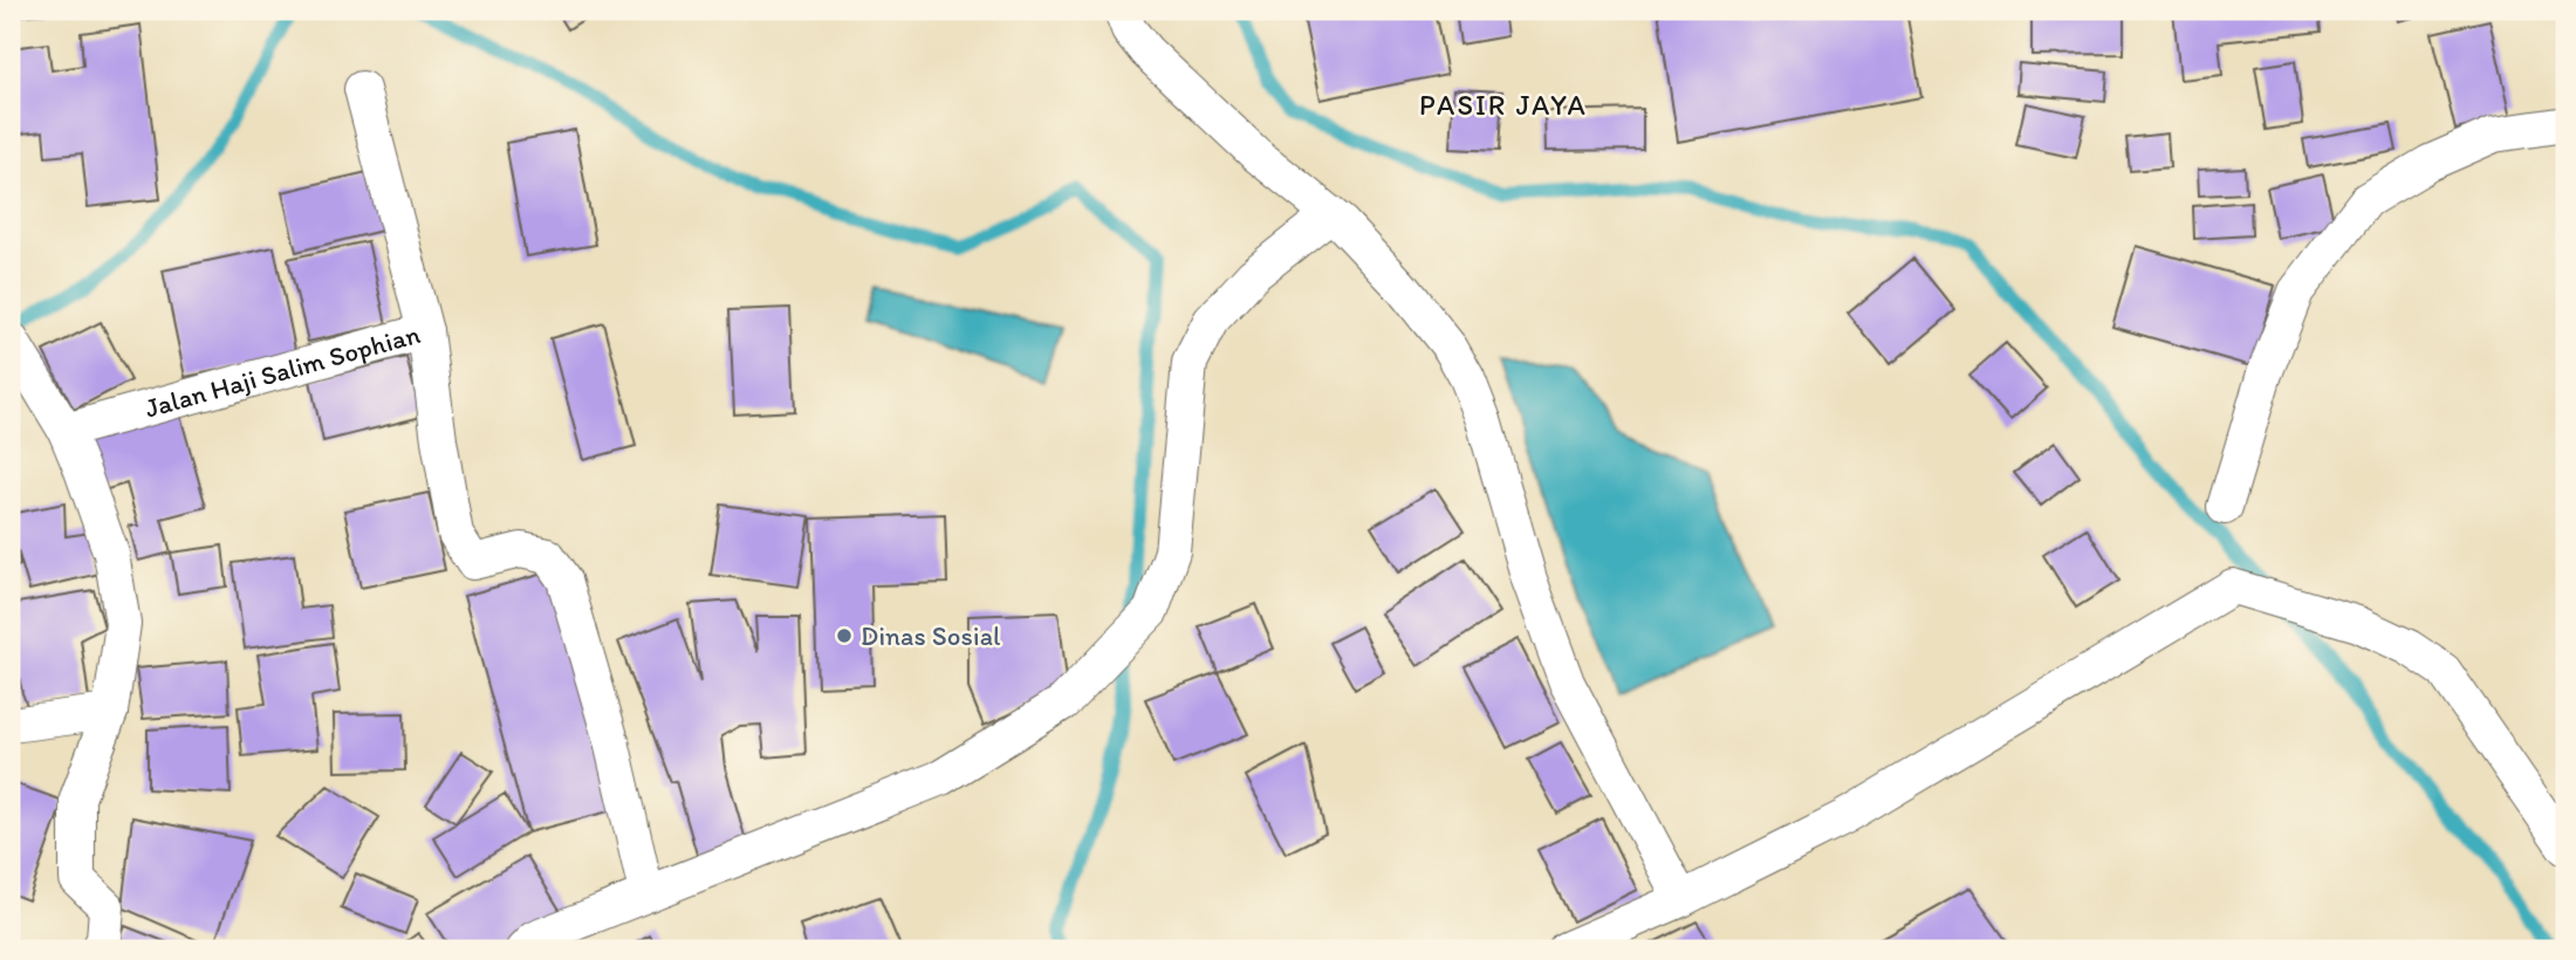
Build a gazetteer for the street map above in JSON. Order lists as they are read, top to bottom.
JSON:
{
  "streets": {
    "street": ["Jalan Haji Salim Sophian"]
  },
  "districts": ["PASIR JAYA"],
  "places": ["Dinas Sosial"]
}
